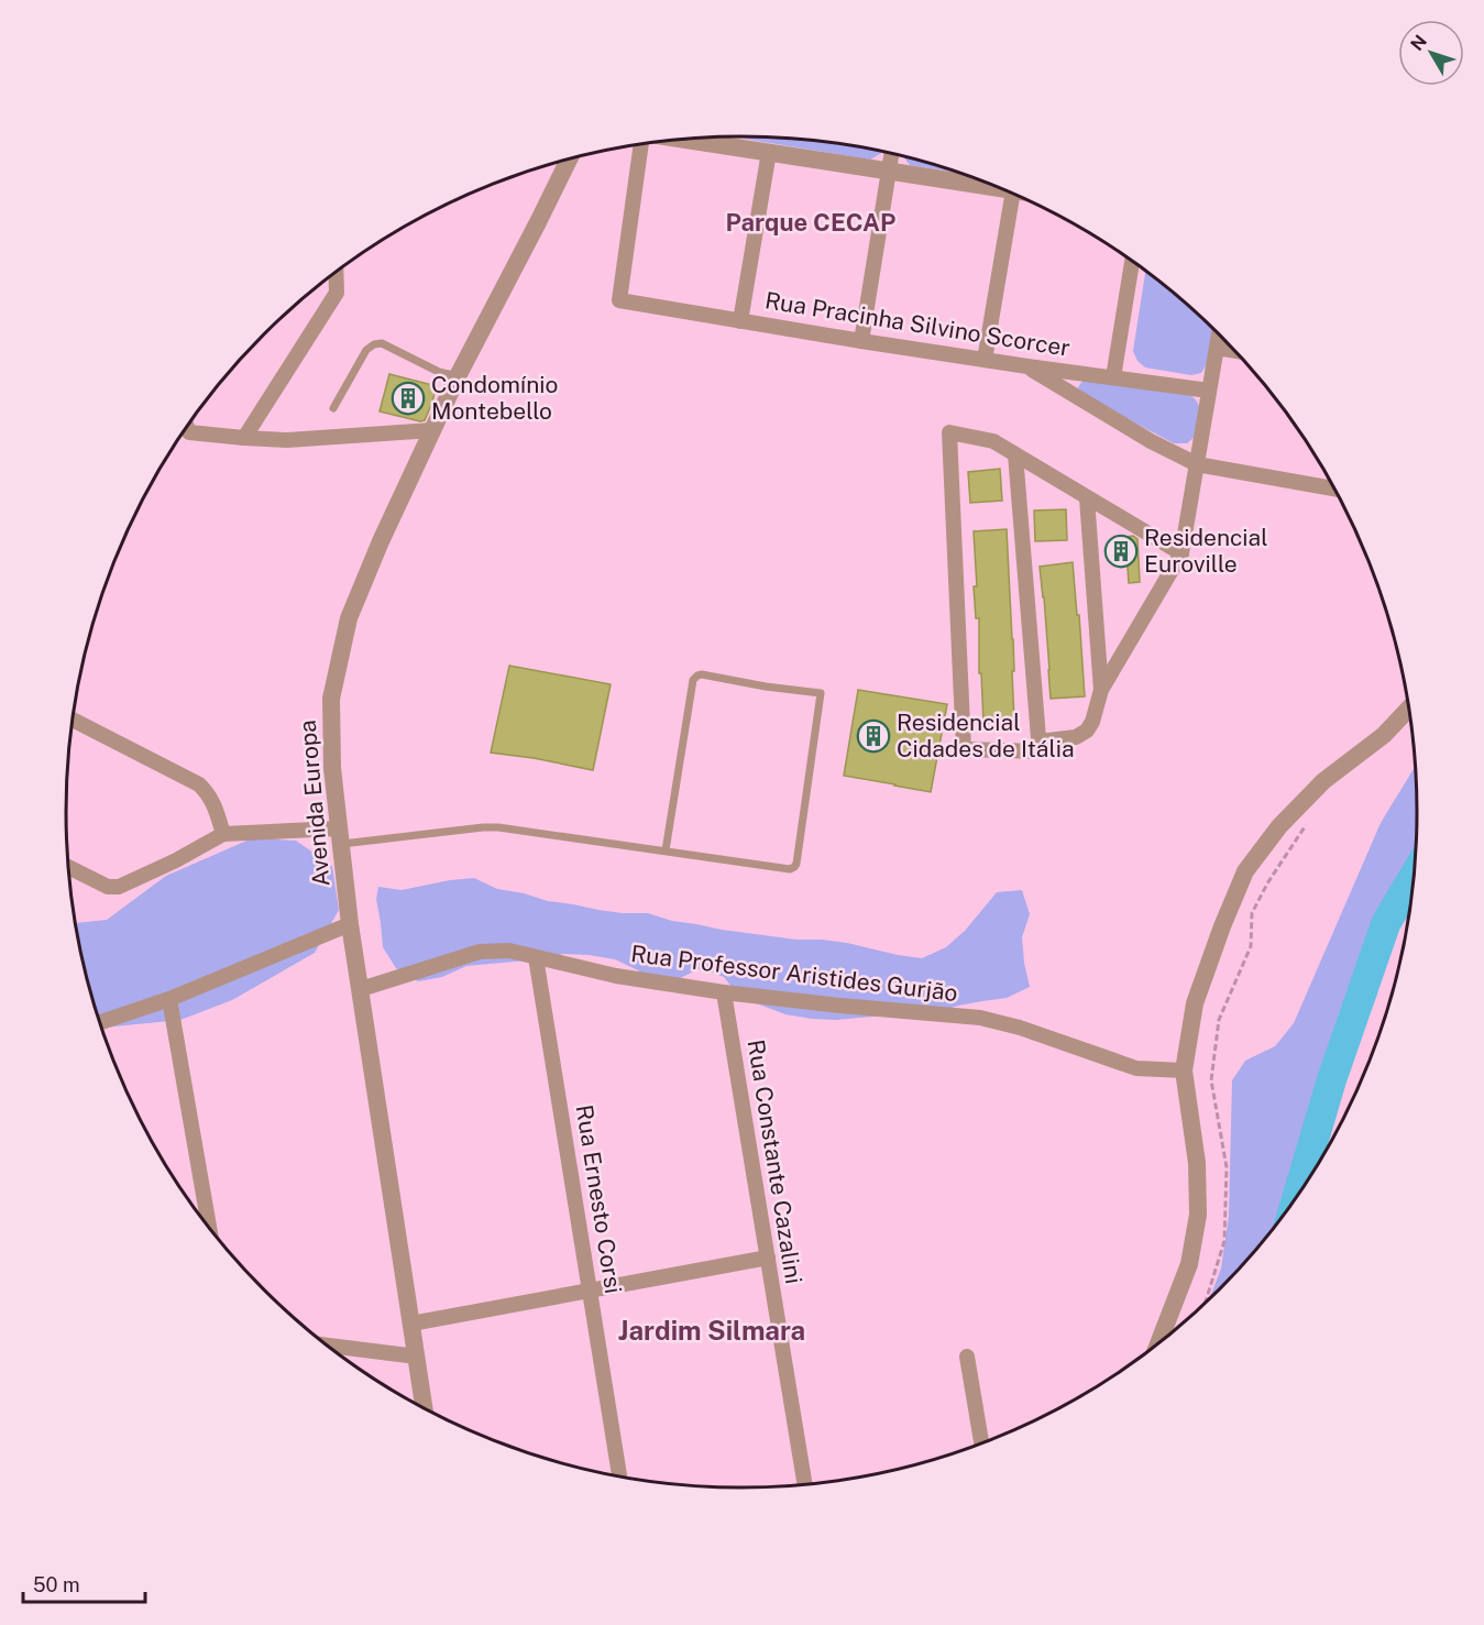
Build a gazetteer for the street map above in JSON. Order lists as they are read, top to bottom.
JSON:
{
  "streets": {
    "street": [
      "Rua Pracinha Silvino Scorcer",
      "Avenida Europa",
      "Rua Professor Aristides Gurjão",
      "Rua Constante Cazalini",
      "Rua Ernesto Corsi"
    ]
  },
  "crossings": [
    ["Avenida Europa", "Rua Professor Aristides Gurjão"],
    ["Rua Professor Aristides Gurjão", "Rua Constante Cazalini"],
    ["Rua Professor Aristides Gurjão", "Rua Ernesto Corsi"]
  ],
  "districts": ["Parque CECAP", "Jardim Silmara"],
  "places": {
    "building": ["Condomínio Montebello", "Residencial Euroville", "Residencial Cidades de Itália"]
  },
  "scale_bar": "50 m",
  "north": "top left"
}
